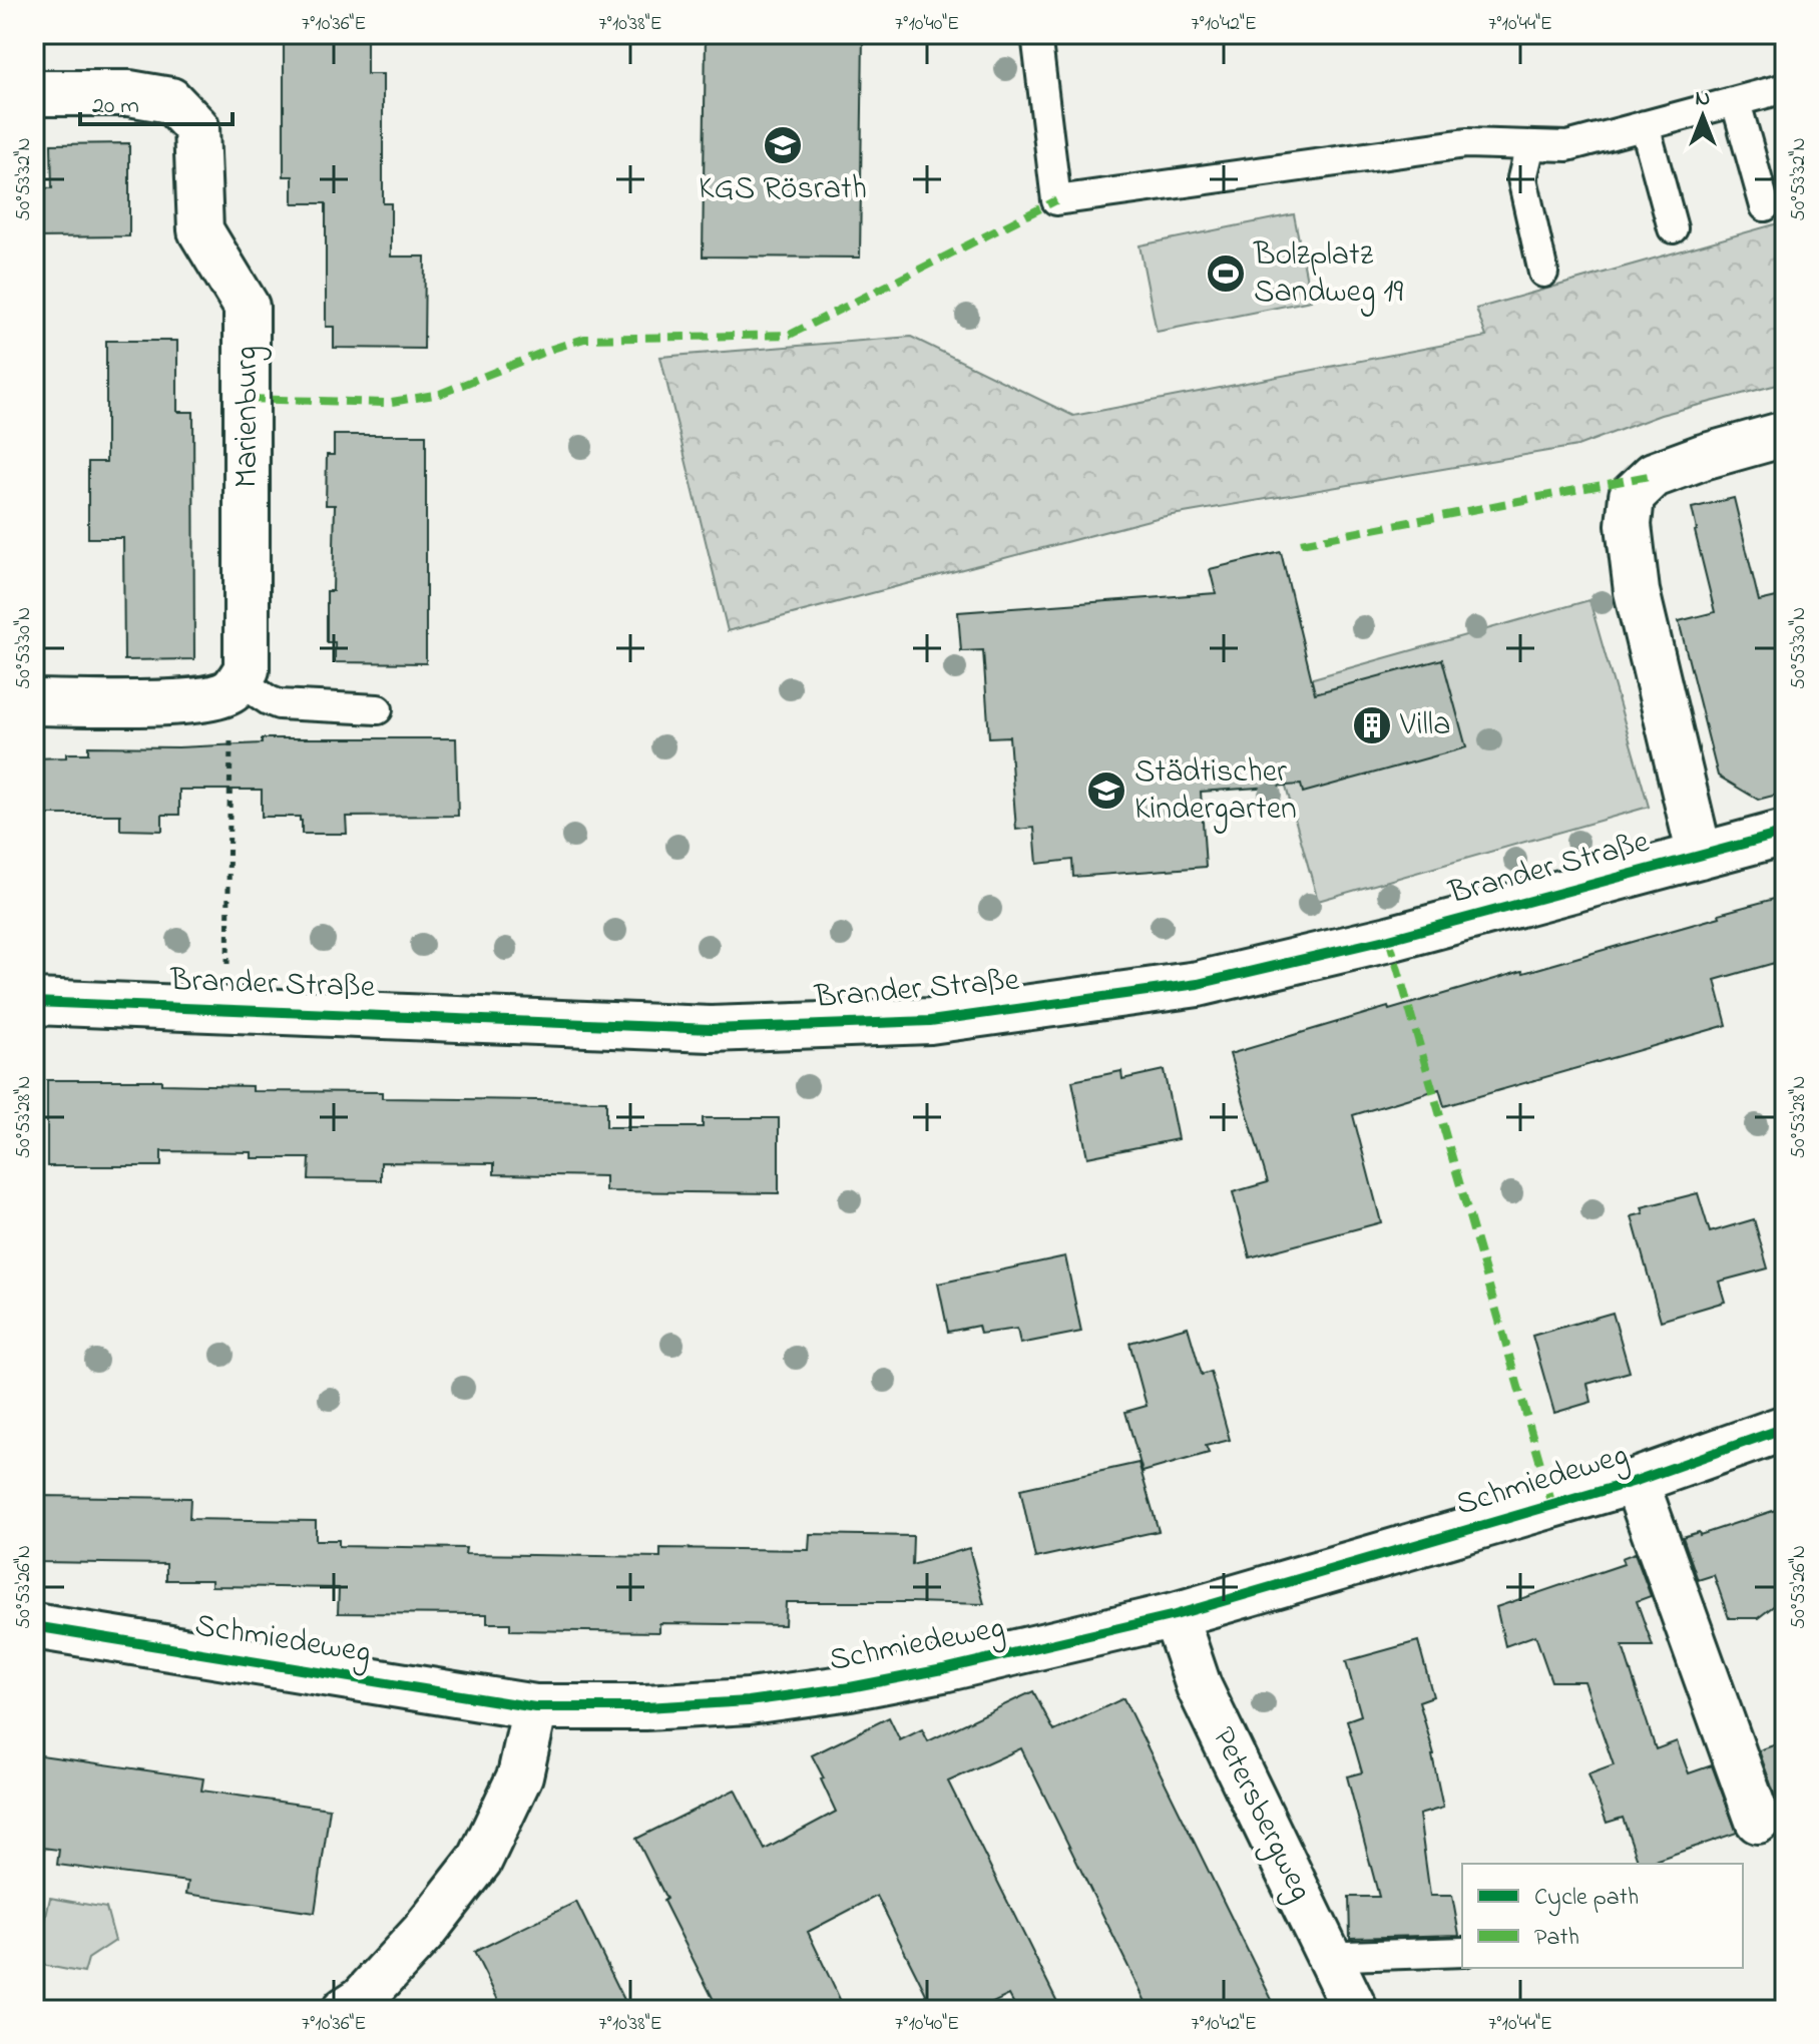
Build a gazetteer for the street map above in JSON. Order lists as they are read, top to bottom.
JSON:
{
  "streets": {
    "street": [
      "Marienburg",
      "Brander Straße",
      "Schmiedeweg",
      "Petersbergweg"
    ]
  },
  "crossings": [
    ["Schmiedeweg", "Petersbergweg"]
  ],
  "places": {
    "school or university": ["KGS Rösrath", "Städtischer Kindergarten"],
    "sports": ["Bolzplatz Sandweg 19"],
    "building": ["Villa"]
  },
  "legend": ["Cycle path", "Path"],
  "scale_bar": "20 m",
  "north": "top",
  "coordinates": [
    "7°10'36\"E",
    "7°10'38\"E",
    "7°10'40\"E",
    "7°10'42\"E",
    "7°10'44\"E",
    "50°53'32\"N",
    "50°53'30\"N",
    "50°53'28\"N",
    "50°53'26\"N"
  ]
}
